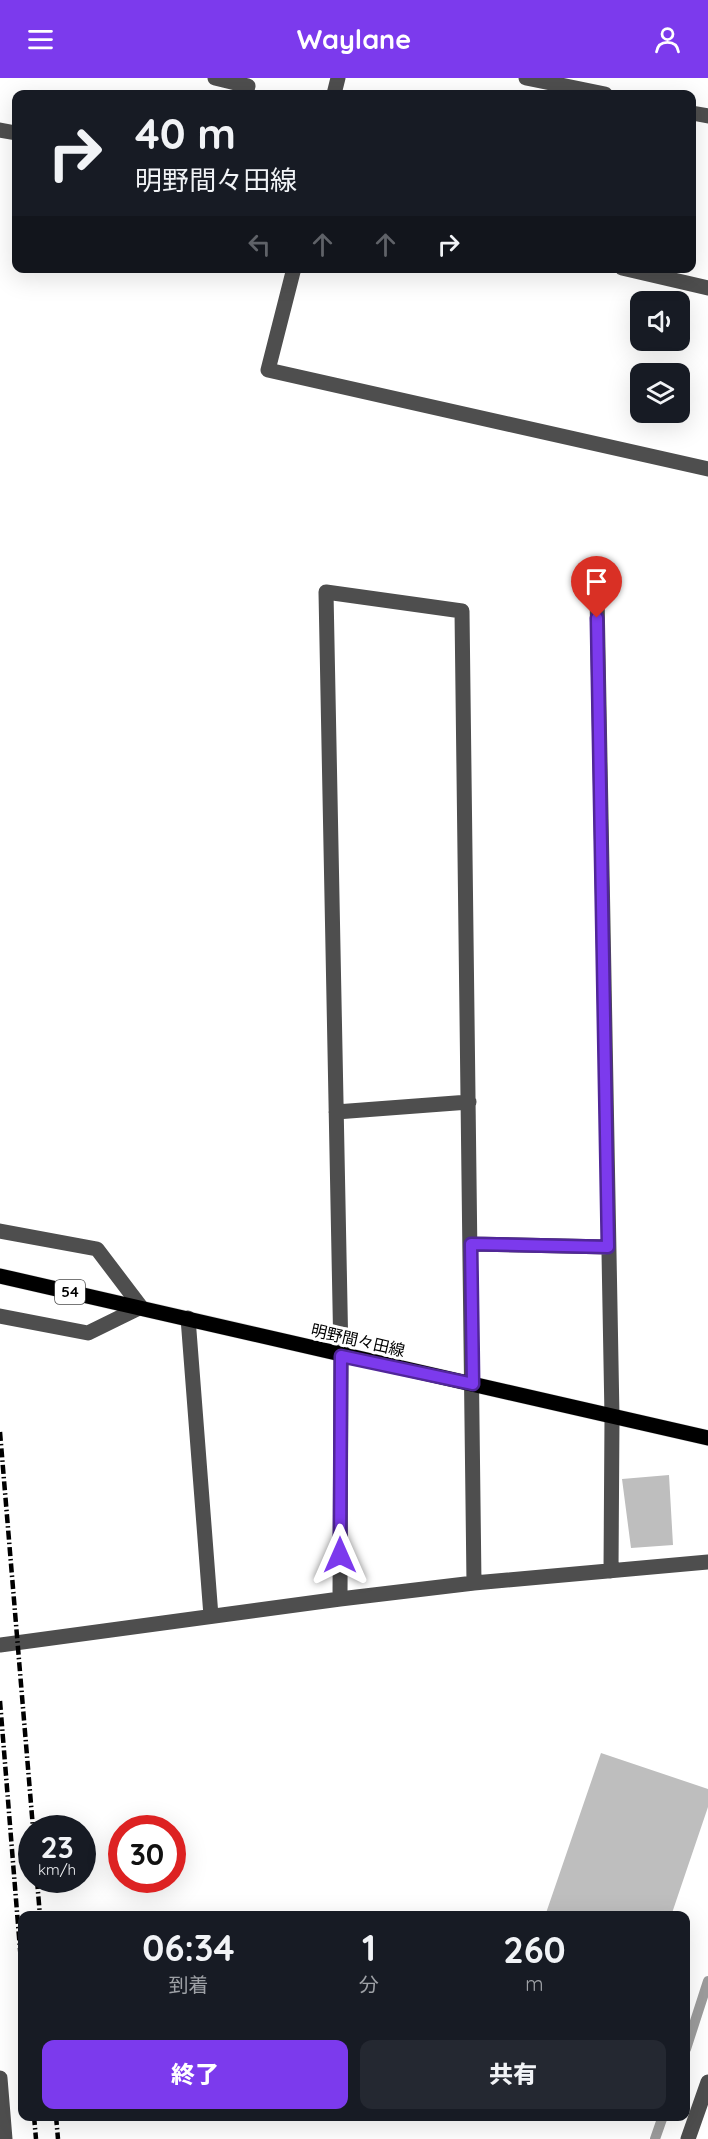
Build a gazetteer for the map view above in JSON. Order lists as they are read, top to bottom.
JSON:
{
  "streets": {
    "main road": ["54", "明野間々田線"]
  },
  "page": {
    "header": "Waylane",
    "turn": ["40 m", "明野間々田線"],
    "speed": "23 km/h",
    "limit": "30",
    "eta": [
      "06:34",
      "到着",
      "1",
      "分",
      "260",
      "m"
    ],
    "buttons": ["終了", "共有"]
  }
}
